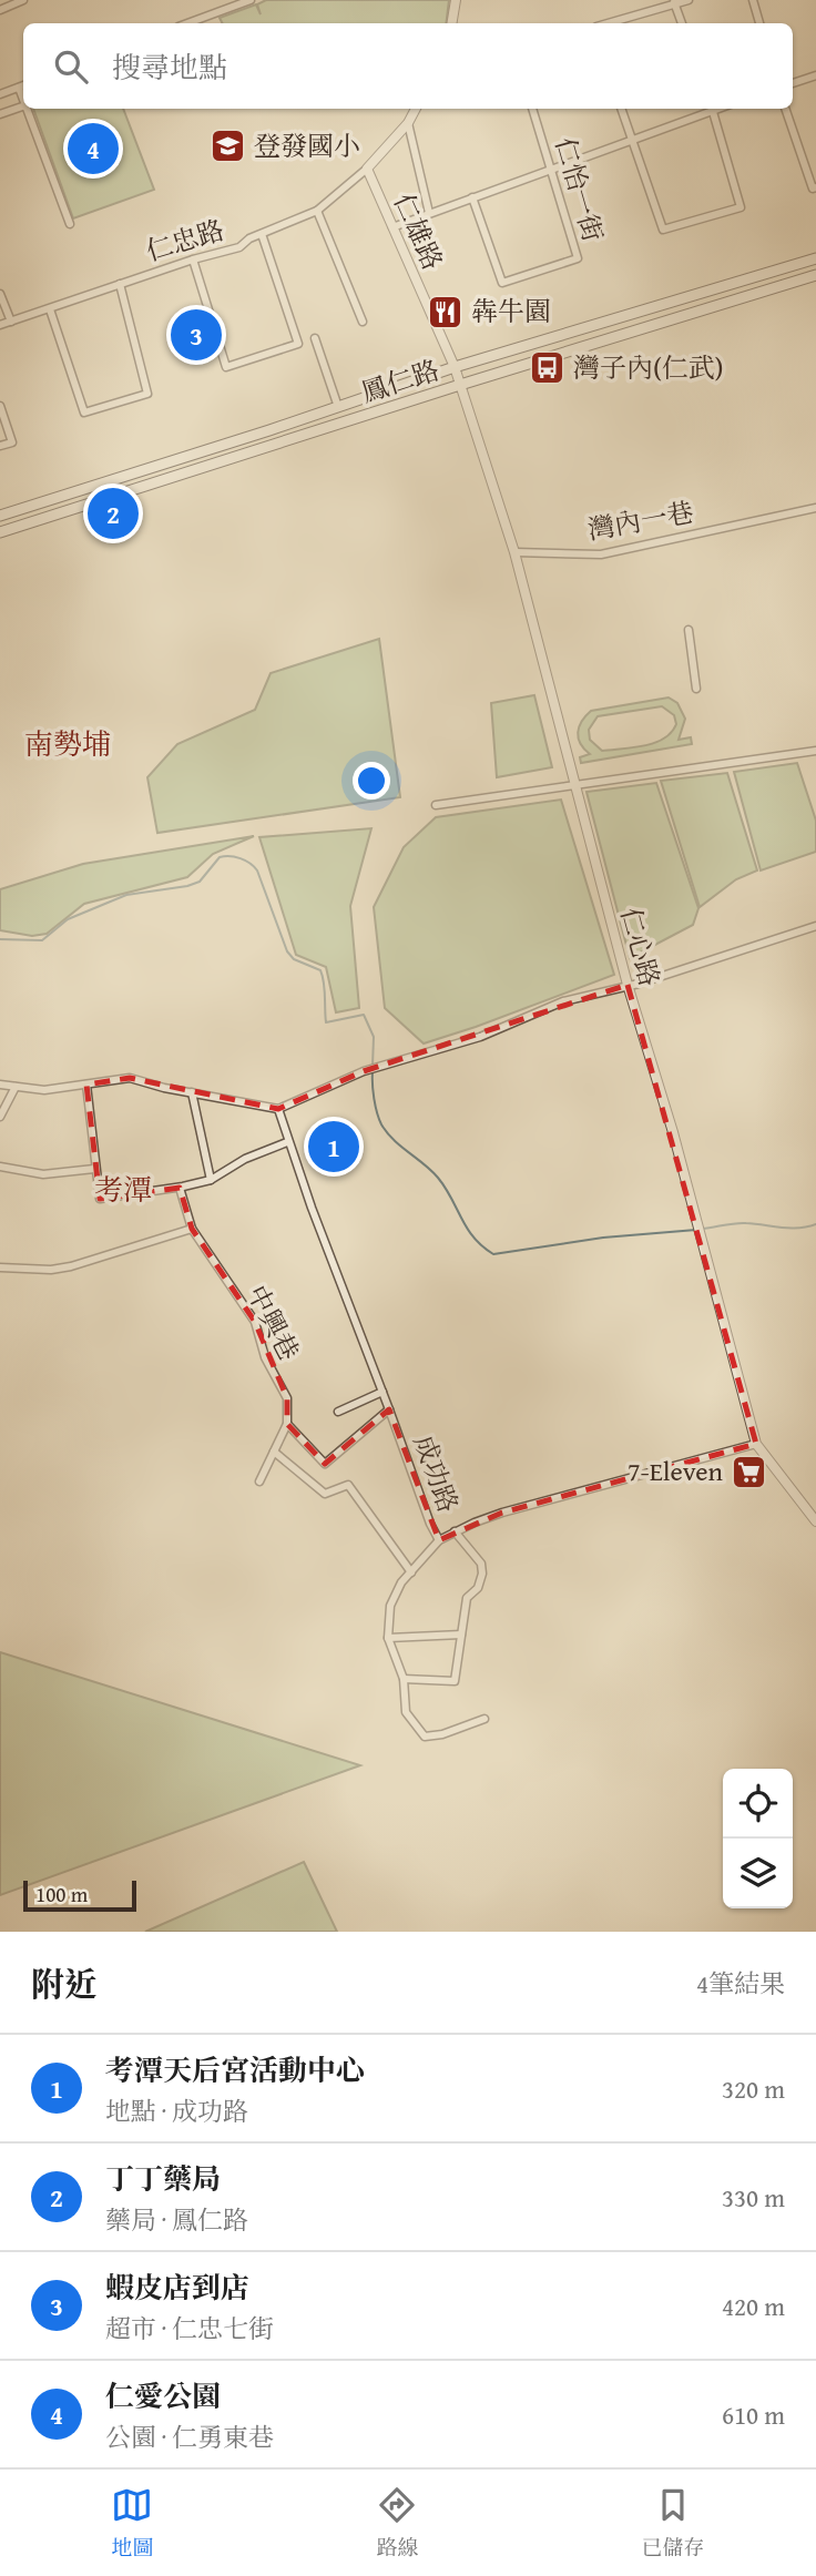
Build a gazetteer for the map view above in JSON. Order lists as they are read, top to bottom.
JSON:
{
  "streets": {
    "main road": ["鳳仁路"],
    "street": [
      "仁怡一街",
      "仁雄路",
      "仁忠路",
      "灣內一巷",
      "仁心路",
      "中興巷",
      "成功路"
    ]
  },
  "crossings": [
    ["仁雄路", "仁忠路"],
    ["仁雄路", "鳳仁路"],
    ["仁雄路", "仁心路"],
    ["鳳仁路", "仁心路"],
    ["灣內一巷", "仁心路"],
    ["仁心路", "成功路"]
  ],
  "districts": ["南勢埔", "考潭"],
  "places": {
    "school or university": ["登發國小"],
    "restaurant": ["犇牛園"],
    "bus stop": ["灣子內(仁武)"],
    "supermarket": ["7-Eleven"]
  },
  "scale_bar": "100 m",
  "page": {
    "search": "搜尋地點",
    "pins": [
      "4",
      "3",
      "2",
      "1"
    ],
    "scale": "100 m",
    "heading": ["附近", "4筆結果"],
    "list": [
      {
        "mark": "1",
        "name": "考潭天后宮活動中心",
        "note": "地點 · 成功路",
        "value": "320 m"
      },
      {
        "mark": "2",
        "name": "丁丁藥局",
        "note": "藥局 · 鳳仁路",
        "value": "330 m"
      },
      {
        "mark": "3",
        "name": "蝦皮店到店",
        "note": "超市 · 仁忠七街",
        "value": "420 m"
      },
      {
        "mark": "4",
        "name": "仁愛公園",
        "note": "公園 · 仁勇東巷",
        "value": "610 m"
      }
    ],
    "nav": ["地圖", "路線", "已儲存"]
  }
}
